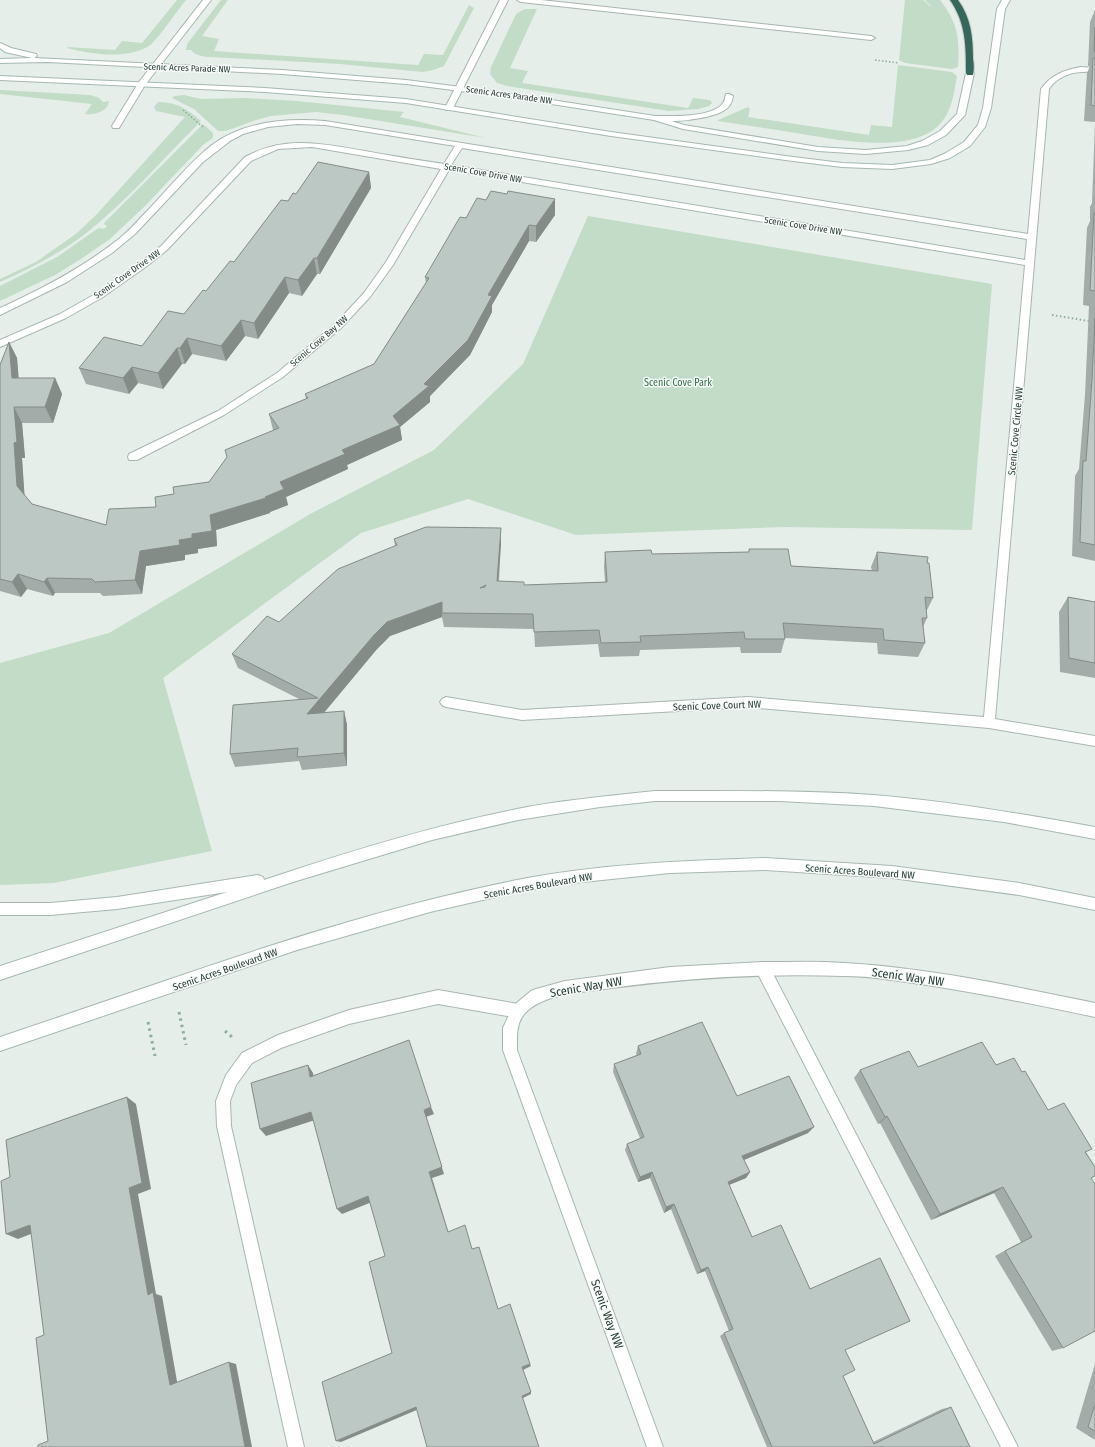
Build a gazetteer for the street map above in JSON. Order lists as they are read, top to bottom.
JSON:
{
  "streets": {
    "street": [
      "Scenic Acres Parade NW",
      "Scenic Cove Drive NW",
      "Scenic Cove Bay NW",
      "Scenic Cove Circle NW",
      "Scenic Cove Court NW",
      "Scenic Acres Boulevard NW",
      "Scenic Way NW"
    ]
  },
  "crossings": [
    ["Scenic Cove Drive NW", "Scenic Cove Bay NW"],
    ["Scenic Cove Drive NW", "Scenic Cove Circle NW"],
    ["Scenic Cove Circle NW", "Scenic Cove Court NW"]
  ],
  "parks": ["Scenic Cove Park"]
}
